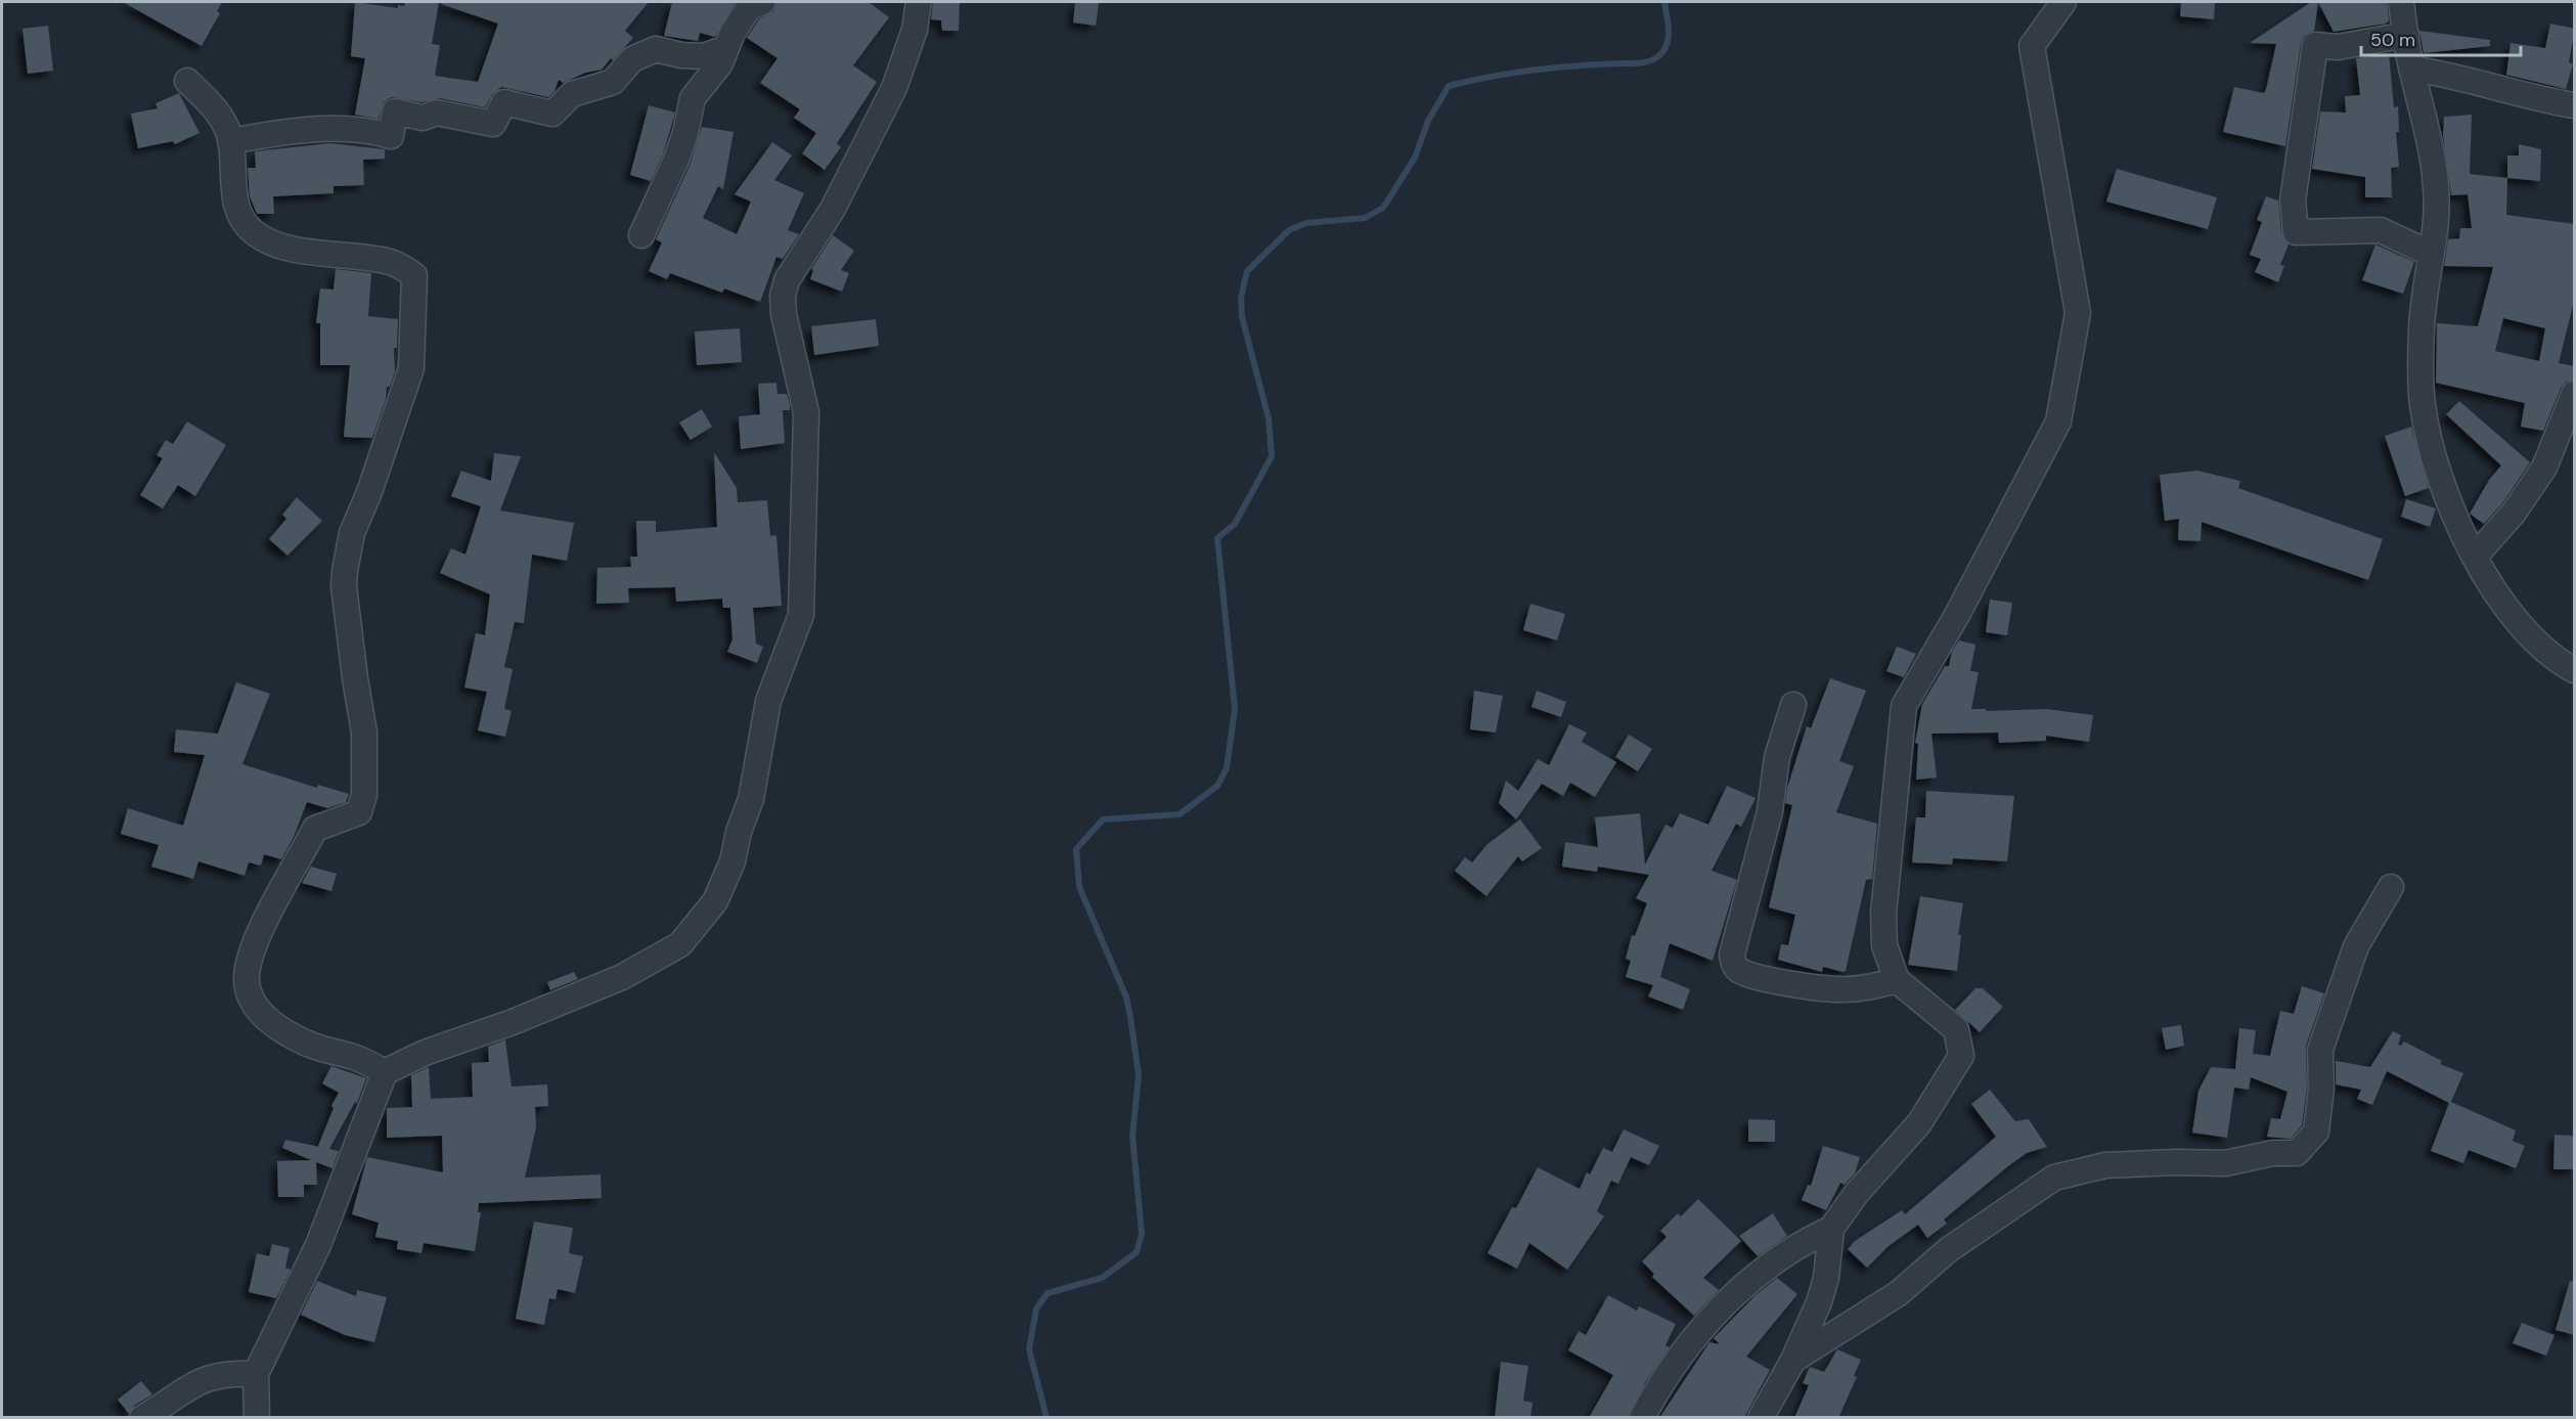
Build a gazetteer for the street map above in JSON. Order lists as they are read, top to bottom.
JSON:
{
  "scale_bar": "50 m"
}
